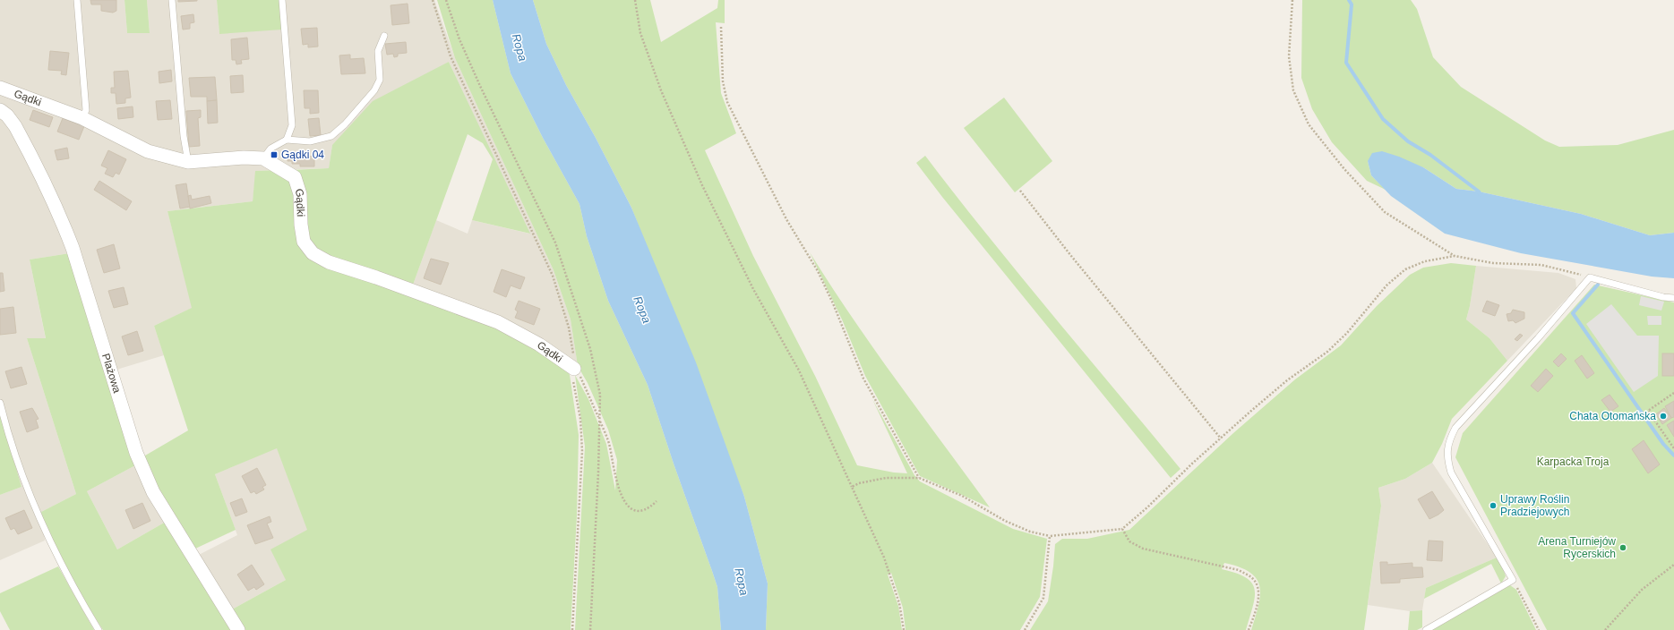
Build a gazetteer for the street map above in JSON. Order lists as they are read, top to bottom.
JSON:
{
  "streets": {
    "street": ["Gądki", "Plażowa"]
  },
  "water": ["Ropa"],
  "parks": ["Karpacka Troja"],
  "places": {
    "transit": ["Gądki 04"],
    "other": ["Chata Otomańska", "Uprawy Roślin Pradziejowych", "Arena Turniejów Rycerskich"]
  }
}
